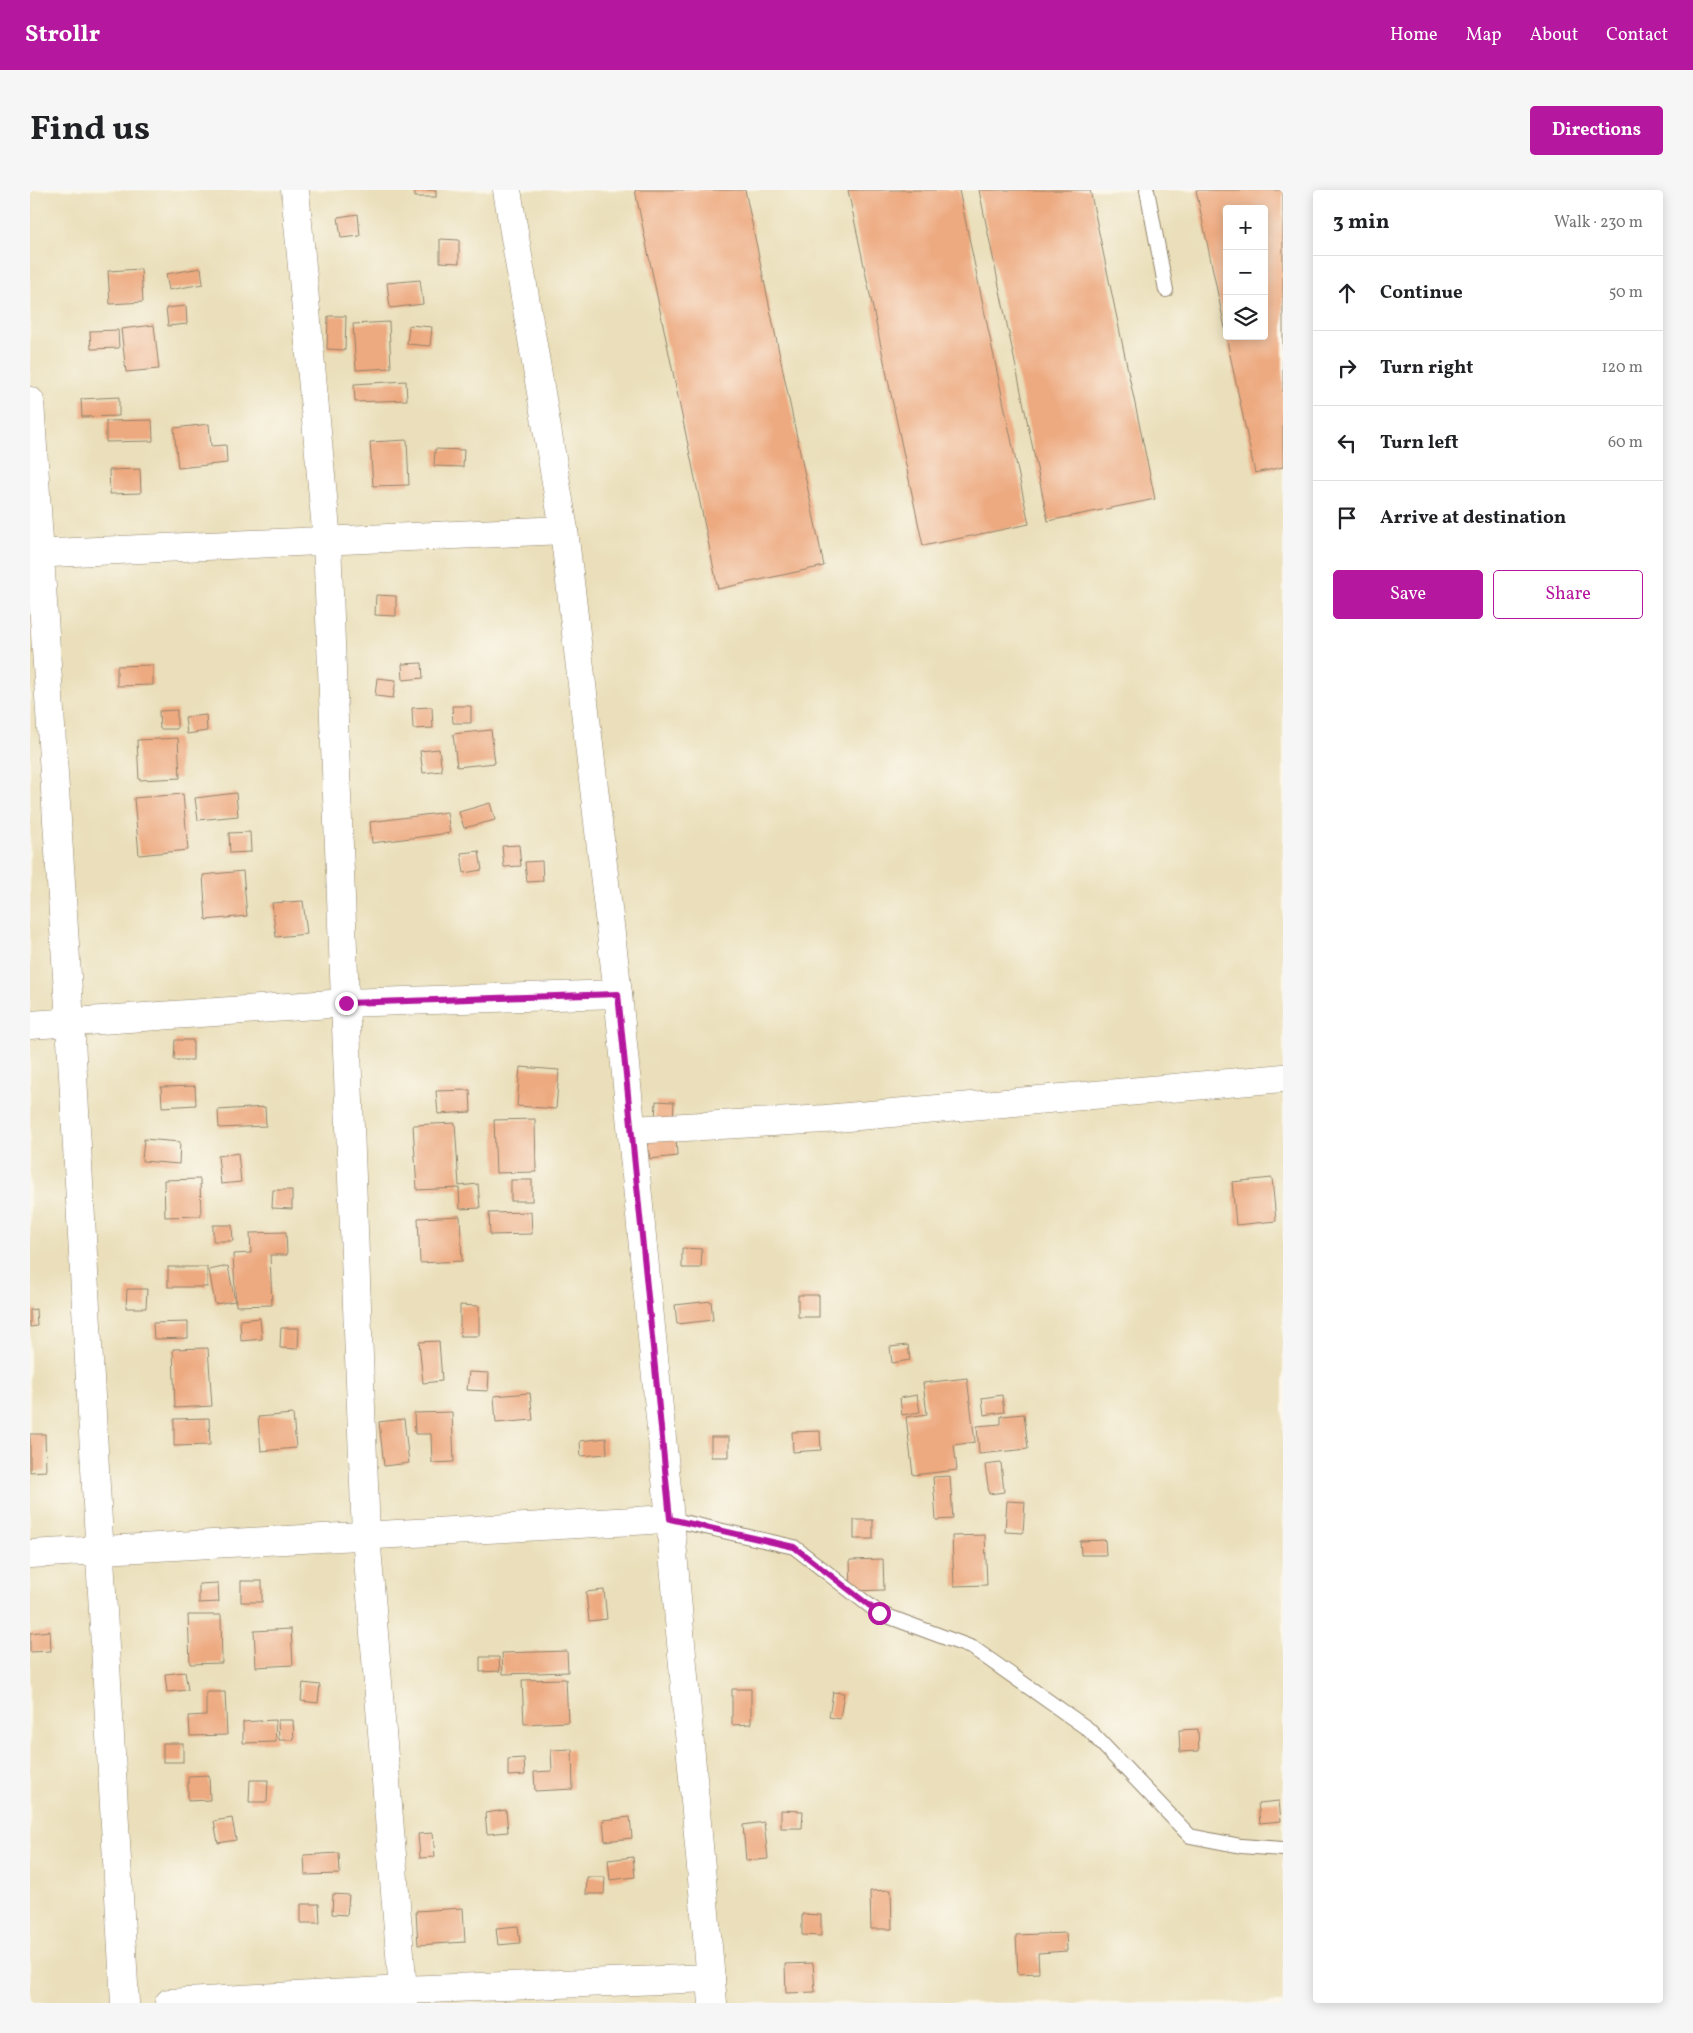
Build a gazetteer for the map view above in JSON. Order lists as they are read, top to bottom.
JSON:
{
  "page": {
    "header": "Strollr",
    "nav": [
      "Home",
      "Map",
      "About",
      "Contact"
    ],
    "title": "Find us",
    "buttons": [
      "Directions",
      ["Save", "Share"]
    ],
    "heading": ["3 min", "Walk · 230 m"],
    "map_buttons": ["+", "−"],
    "list": [
      ["Continue", "50 m"],
      ["Turn right", "120 m"],
      ["Turn left", "60 m"],
      "Arrive at destination"
    ]
  }
}
